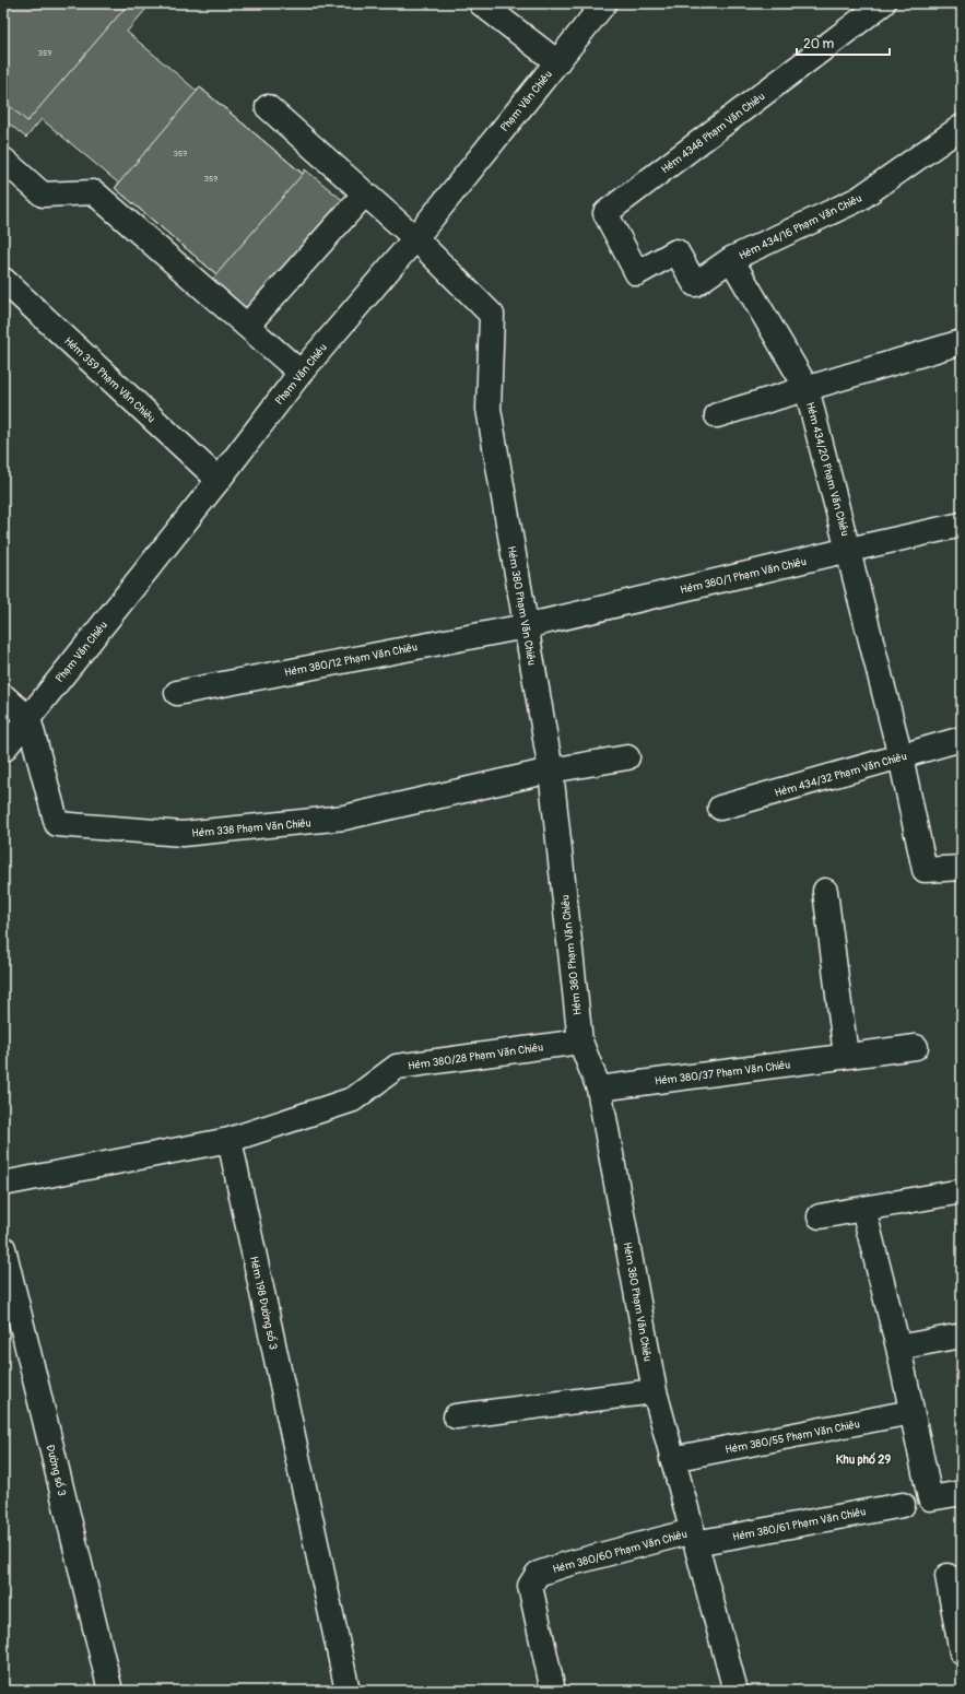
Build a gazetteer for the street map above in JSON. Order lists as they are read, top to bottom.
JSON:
{
  "streets": {
    "street": [
      "Phạm Văn Chiêu",
      "Hẻm 4348 Phạm Văn Chiêu",
      "Hẻm 434/16 Phạm Văn Chiêu",
      "Hẻm 359 Phạm Văn Chiêu",
      "Hẻm 434/20 Phạm Văn Chiêu",
      "Hẻm 380/1 Phạm Văn Chiêu",
      "Hẻm 380 Phạm Văn Chiêu",
      "Hẻm 380/12 Phạm Văn Chiêu",
      "Hẻm 434/32 Phạm Văn Chiêu",
      "Hẻm 338 Phạm Văn Chiêu",
      "Hẻm 380/28 Phạm Văn Chiêu",
      "Hẻm 380/37 Phạm Văn Chiêu",
      "Hẻm 198 Đường số 3",
      "Hẻm 380/55 Phạm Văn Chiêu",
      "Đường số 3",
      "Hẻm 380/61 Phạm Văn Chiêu",
      "Hẻm 380/60 Phạm Văn Chiêu"
    ]
  },
  "crossings": [
    ["Phạm Văn Chiêu", "Hẻm 359 Phạm Văn Chiêu"],
    ["Phạm Văn Chiêu", "Hẻm 380 Phạm Văn Chiêu"],
    ["Phạm Văn Chiêu", "Hẻm 338 Phạm Văn Chiêu"],
    ["Hẻm 4348 Phạm Văn Chiêu", "Hẻm 434/16 Phạm Văn Chiêu"],
    ["Hẻm 434/20 Phạm Văn Chiêu", "Hẻm 380/1 Phạm Văn Chiêu"],
    ["Hẻm 434/20 Phạm Văn Chiêu", "Hẻm 434/32 Phạm Văn Chiêu"],
    ["Hẻm 380/1 Phạm Văn Chiêu", "Hẻm 380 Phạm Văn Chiêu"],
    ["Hẻm 380/1 Phạm Văn Chiêu", "Hẻm 380/12 Phạm Văn Chiêu"],
    ["Hẻm 380 Phạm Văn Chiêu", "Hẻm 380/12 Phạm Văn Chiêu"],
    ["Hẻm 380 Phạm Văn Chiêu", "Hẻm 338 Phạm Văn Chiêu"],
    ["Hẻm 380 Phạm Văn Chiêu", "Hẻm 380/28 Phạm Văn Chiêu"],
    ["Hẻm 380 Phạm Văn Chiêu", "Hẻm 380/37 Phạm Văn Chiêu"],
    ["Hẻm 380 Phạm Văn Chiêu", "Hẻm 380/55 Phạm Văn Chiêu"],
    ["Hẻm 380 Phạm Văn Chiêu", "Hẻm 380/61 Phạm Văn Chiêu"],
    ["Hẻm 380 Phạm Văn Chiêu", "Hẻm 380/60 Phạm Văn Chiêu"],
    ["Hẻm 380/28 Phạm Văn Chiêu", "Hẻm 198 Đường số 3"],
    ["Hẻm 380/61 Phạm Văn Chiêu", "Hẻm 380/60 Phạm Văn Chiêu"]
  ],
  "districts": ["Khu phố 29"],
  "house_numbers": ["359", "359", "359"],
  "scale_bar": "20 m"
}
